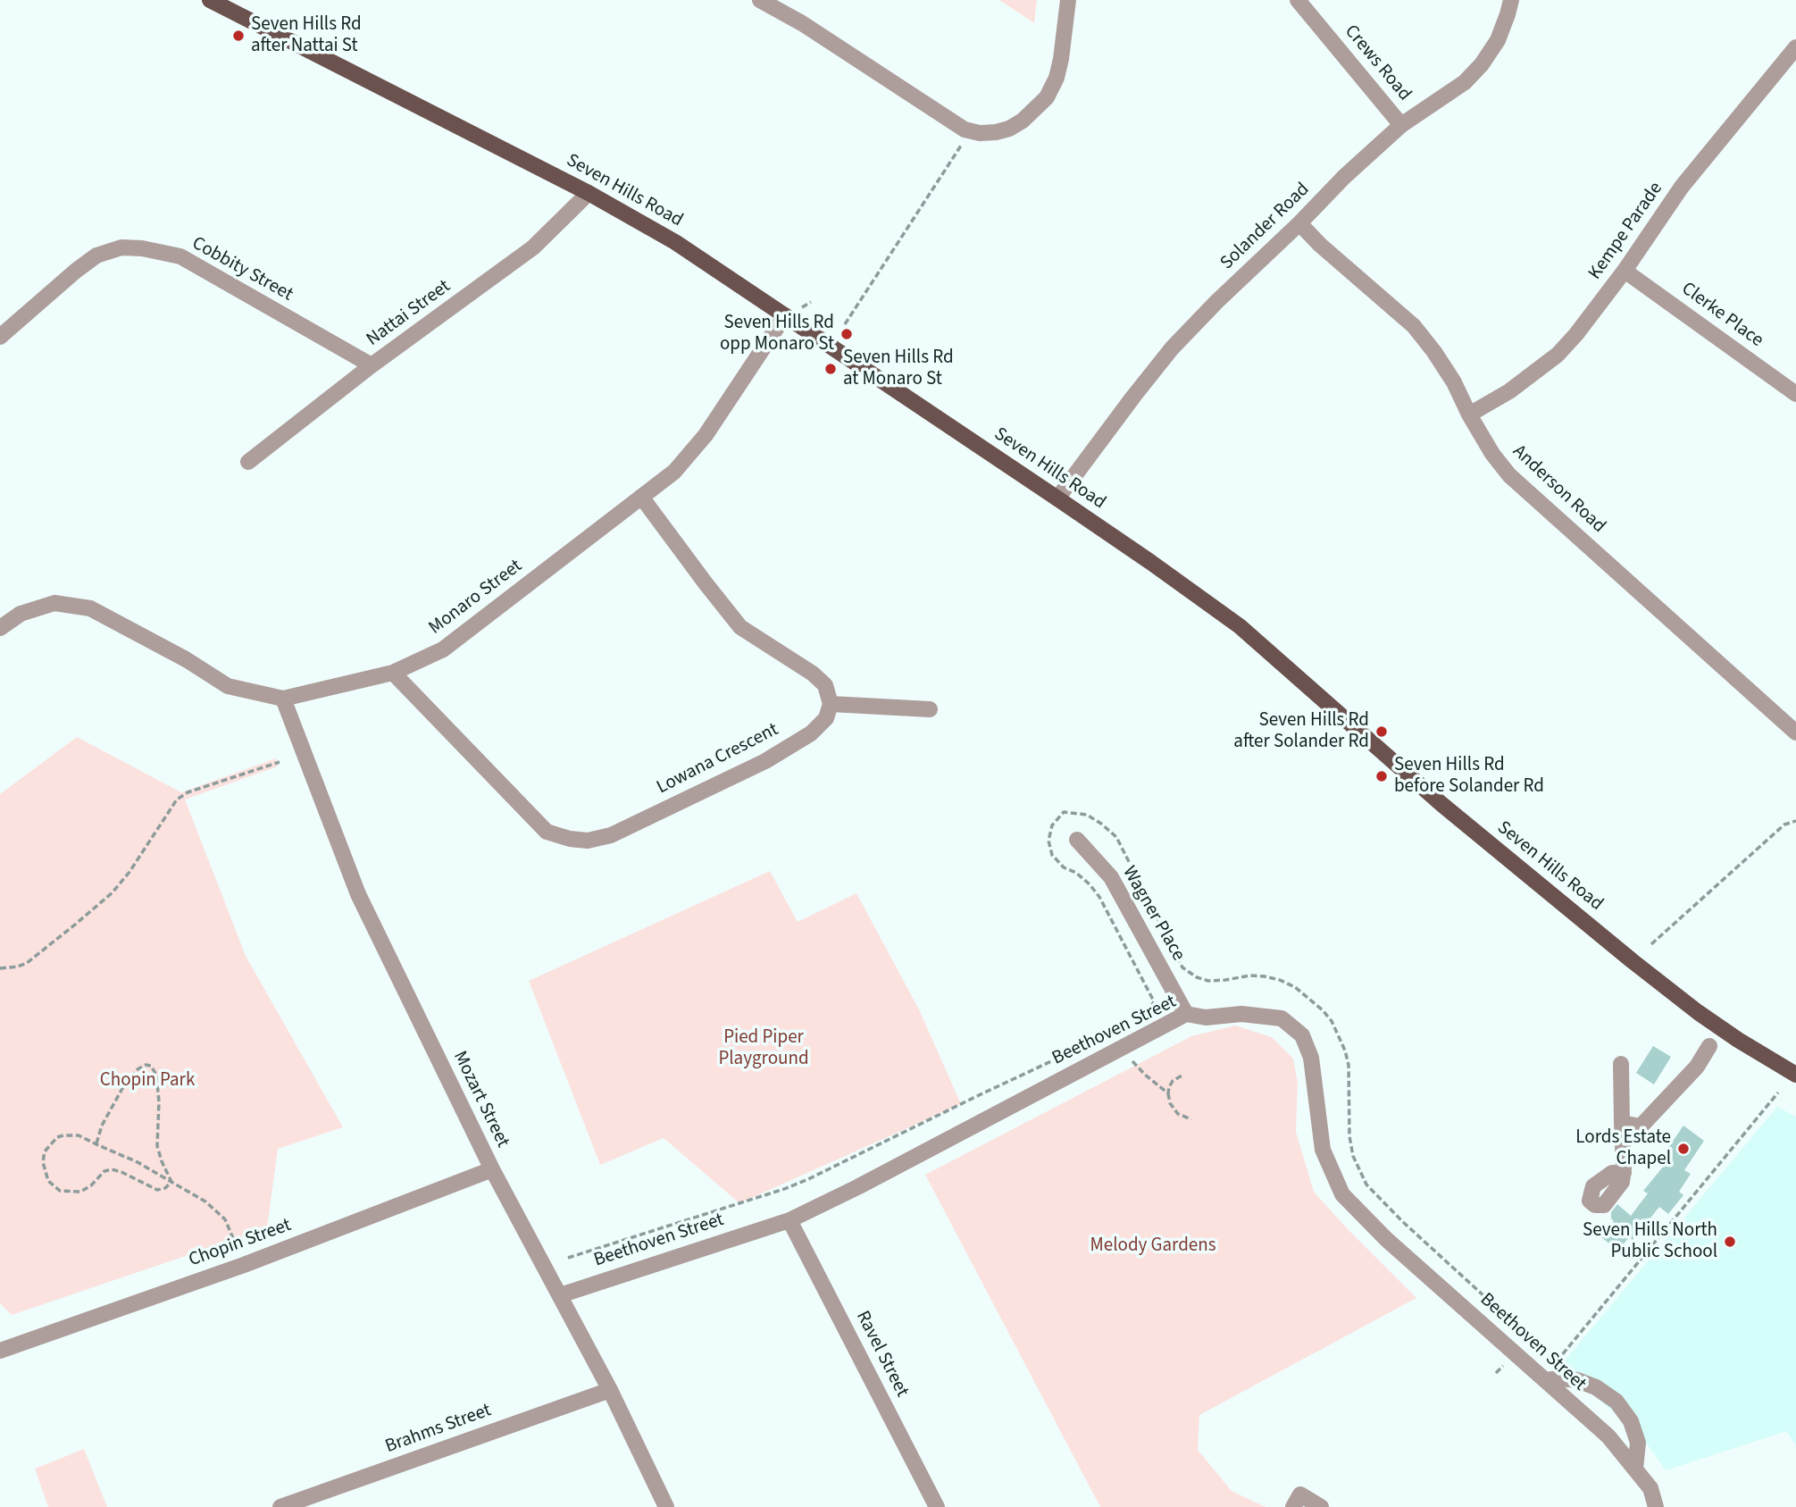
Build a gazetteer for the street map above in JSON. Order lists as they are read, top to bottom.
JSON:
{
  "streets": {
    "main road": ["Seven Hills Road"],
    "street": [
      "Crews Road",
      "Solander Road",
      "Kempe Parade",
      "Cobbity Street",
      "Nattai Street",
      "Clerke Place",
      "Anderson Road",
      "Monaro Street",
      "Lowana Crescent",
      "Wagner Place",
      "Beethoven Street",
      "Mozart Street",
      "Chopin Street",
      "Ravel Street",
      "Brahms Street"
    ]
  },
  "crossings": [
    ["Crews Road", "Solander Road"],
    ["Seven Hills Road", "Solander Road"],
    ["Seven Hills Road", "Nattai Street"],
    ["Seven Hills Road", "Monaro Street"],
    ["Solander Road", "Anderson Road"],
    ["Kempe Parade", "Clerke Place"],
    ["Kempe Parade", "Anderson Road"],
    ["Cobbity Street", "Nattai Street"],
    ["Monaro Street", "Lowana Crescent"],
    ["Monaro Street", "Mozart Street"],
    ["Wagner Place", "Beethoven Street"],
    ["Beethoven Street", "Mozart Street"],
    ["Beethoven Street", "Ravel Street"],
    ["Mozart Street", "Chopin Street"],
    ["Mozart Street", "Brahms Street"]
  ],
  "parks": ["Pied Piper Playground", "Chopin Park", "Melody Gardens"],
  "places": [
    "Seven Hills Rd after Nattai St",
    "Seven Hills Rd opp Monaro St",
    "Seven Hills Rd at Monaro St",
    "Seven Hills Rd after Solander Rd",
    "Seven Hills Rd before Solander Rd",
    "Lords Estate Chapel",
    "Seven Hills North Public School"
  ]
}
